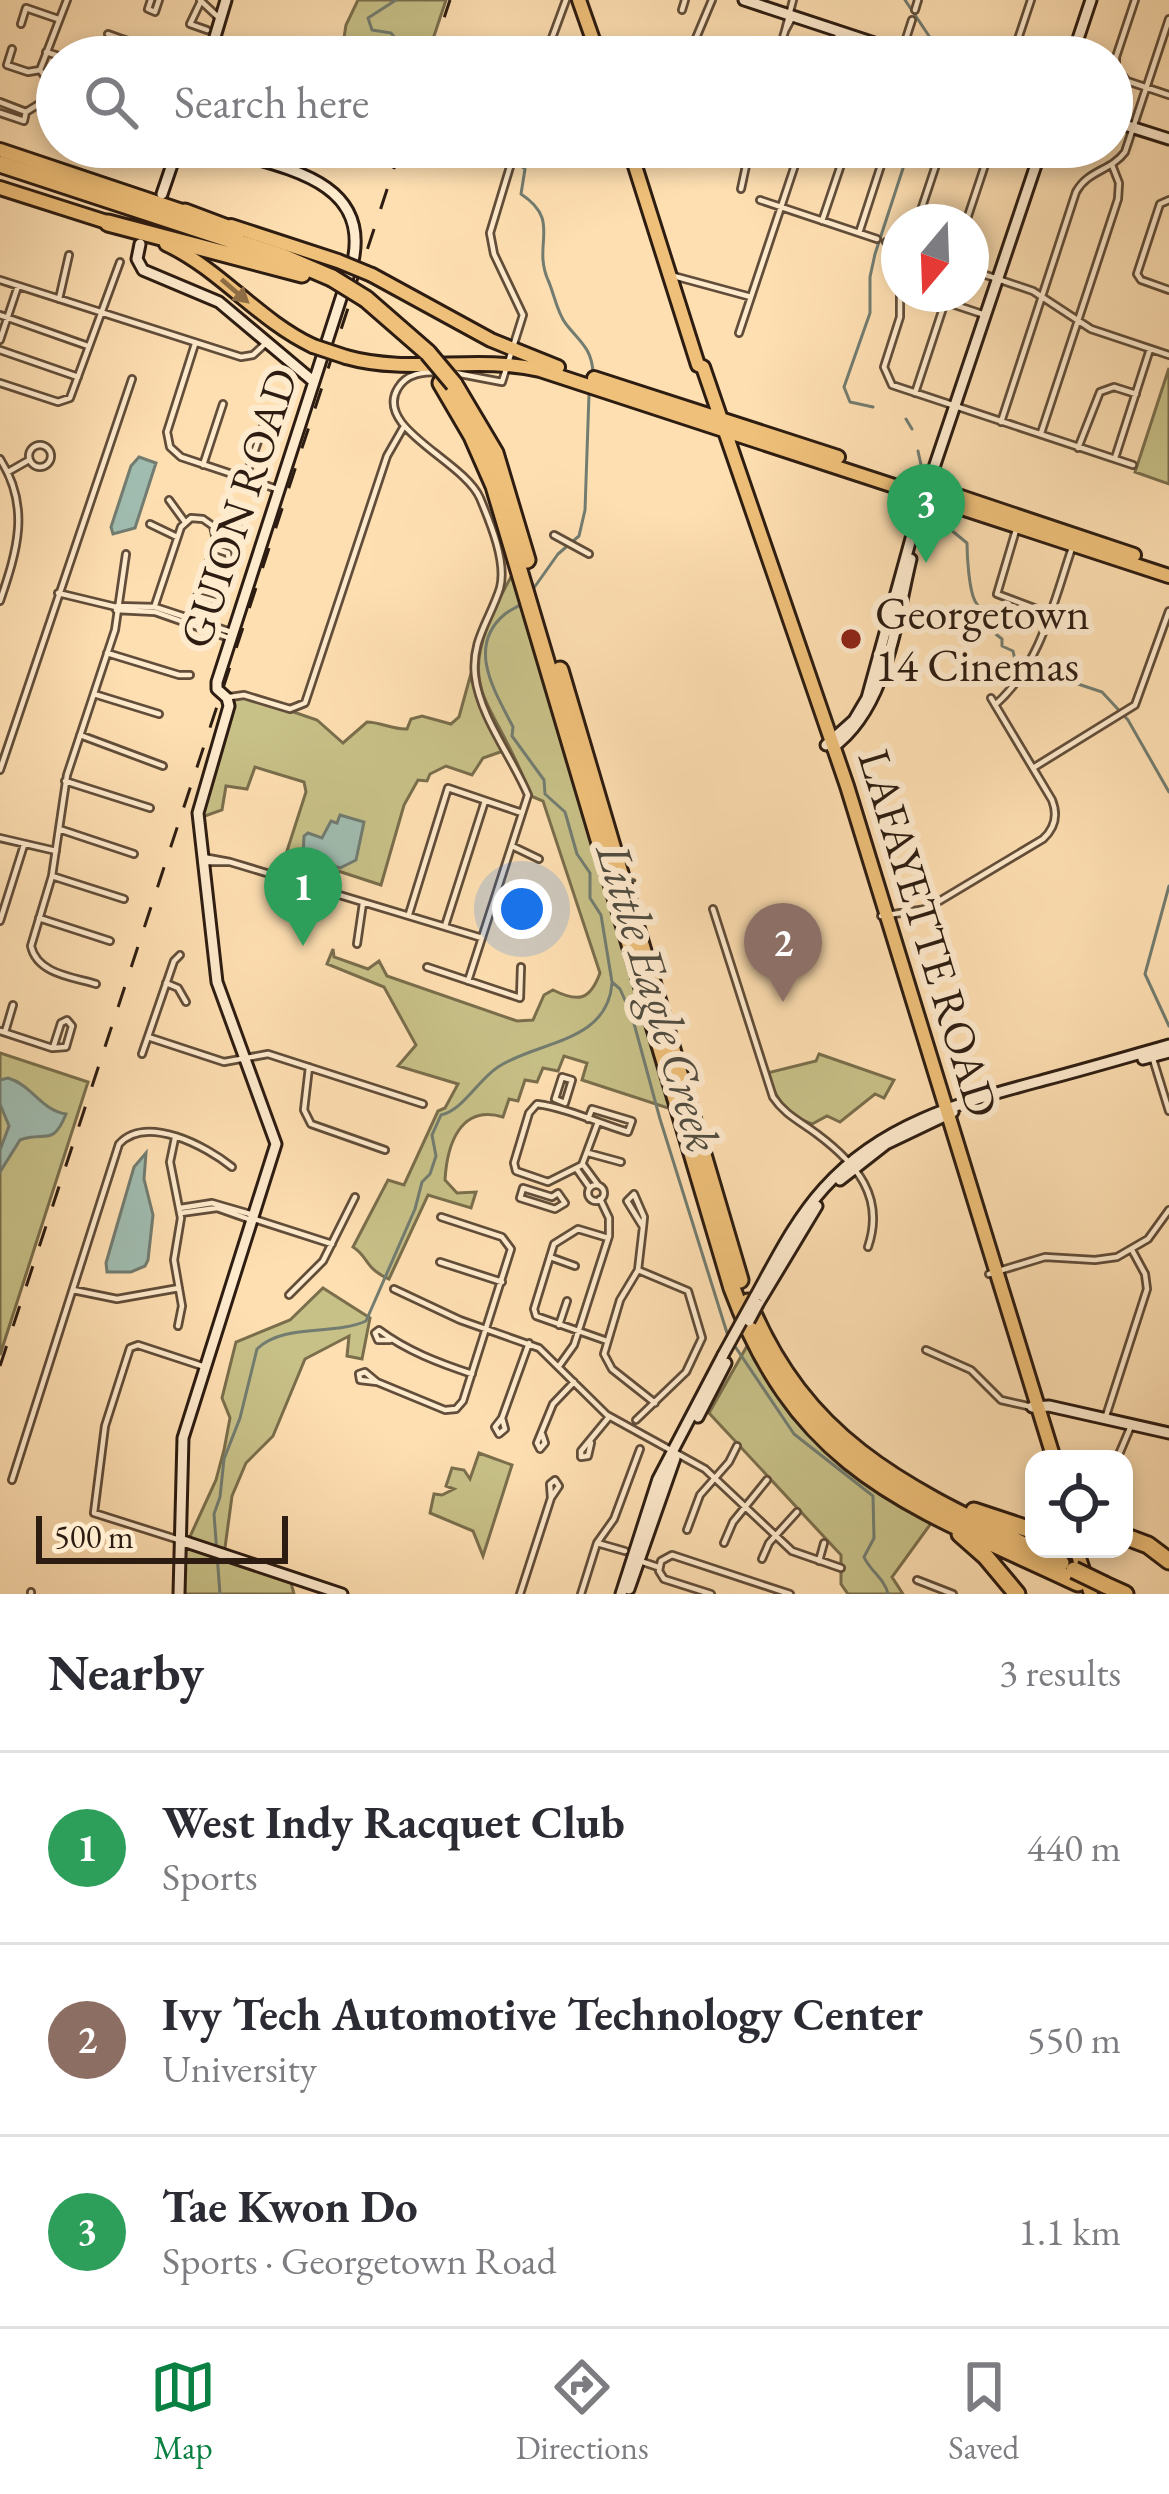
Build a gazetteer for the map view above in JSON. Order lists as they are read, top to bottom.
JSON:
{
  "streets": {
    "main road": ["LAFAYETTE ROAD"],
    "street": ["GUION ROAD"]
  },
  "water": ["Little Eagle Creek"],
  "places": ["Georgetown 14 Cinemas"],
  "scale_bar": "500 m",
  "north": "bottom",
  "page": {
    "search": "Search here",
    "pins": ["3", "1", "2"],
    "scale": "500 m",
    "heading": ["Nearby", "3 results"],
    "list": [
      {
        "mark": "1",
        "name": "West Indy Racquet Club",
        "note": "Sports",
        "value": "440 m"
      },
      {
        "mark": "2",
        "name": "Ivy Tech Automotive Technology Center",
        "note": "University",
        "value": "550 m"
      },
      {
        "mark": "3",
        "name": "Tae Kwon Do",
        "note": "Sports · Georgetown Road",
        "value": "1.1 km"
      }
    ],
    "nav": ["Map", "Directions", "Saved"]
  }
}
